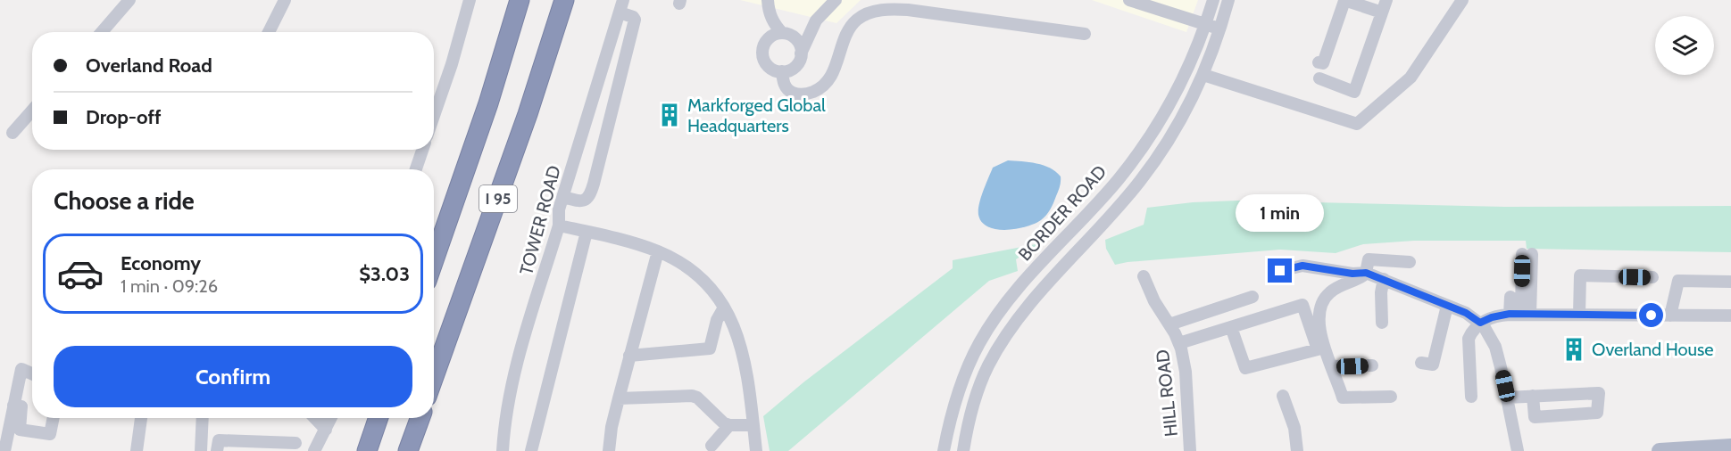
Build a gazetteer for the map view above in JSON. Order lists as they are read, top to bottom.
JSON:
{
  "streets": {
    "highway": ["I 95"],
    "street": ["BORDER ROAD", "TOWER ROAD", "HILL ROAD"]
  },
  "places": {
    "building": ["Markforged Global Headquarters", "Overland House"]
  },
  "page": {
    "banner": ["Overland Road", "Drop-off"],
    "heading": "Choose a ride",
    "bubble": "1 min",
    "list": [
      {
        "name": "Economy",
        "note": "1 min · 09:26",
        "value": "$3.03"
      }
    ],
    "buttons": "Confirm"
  }
}
